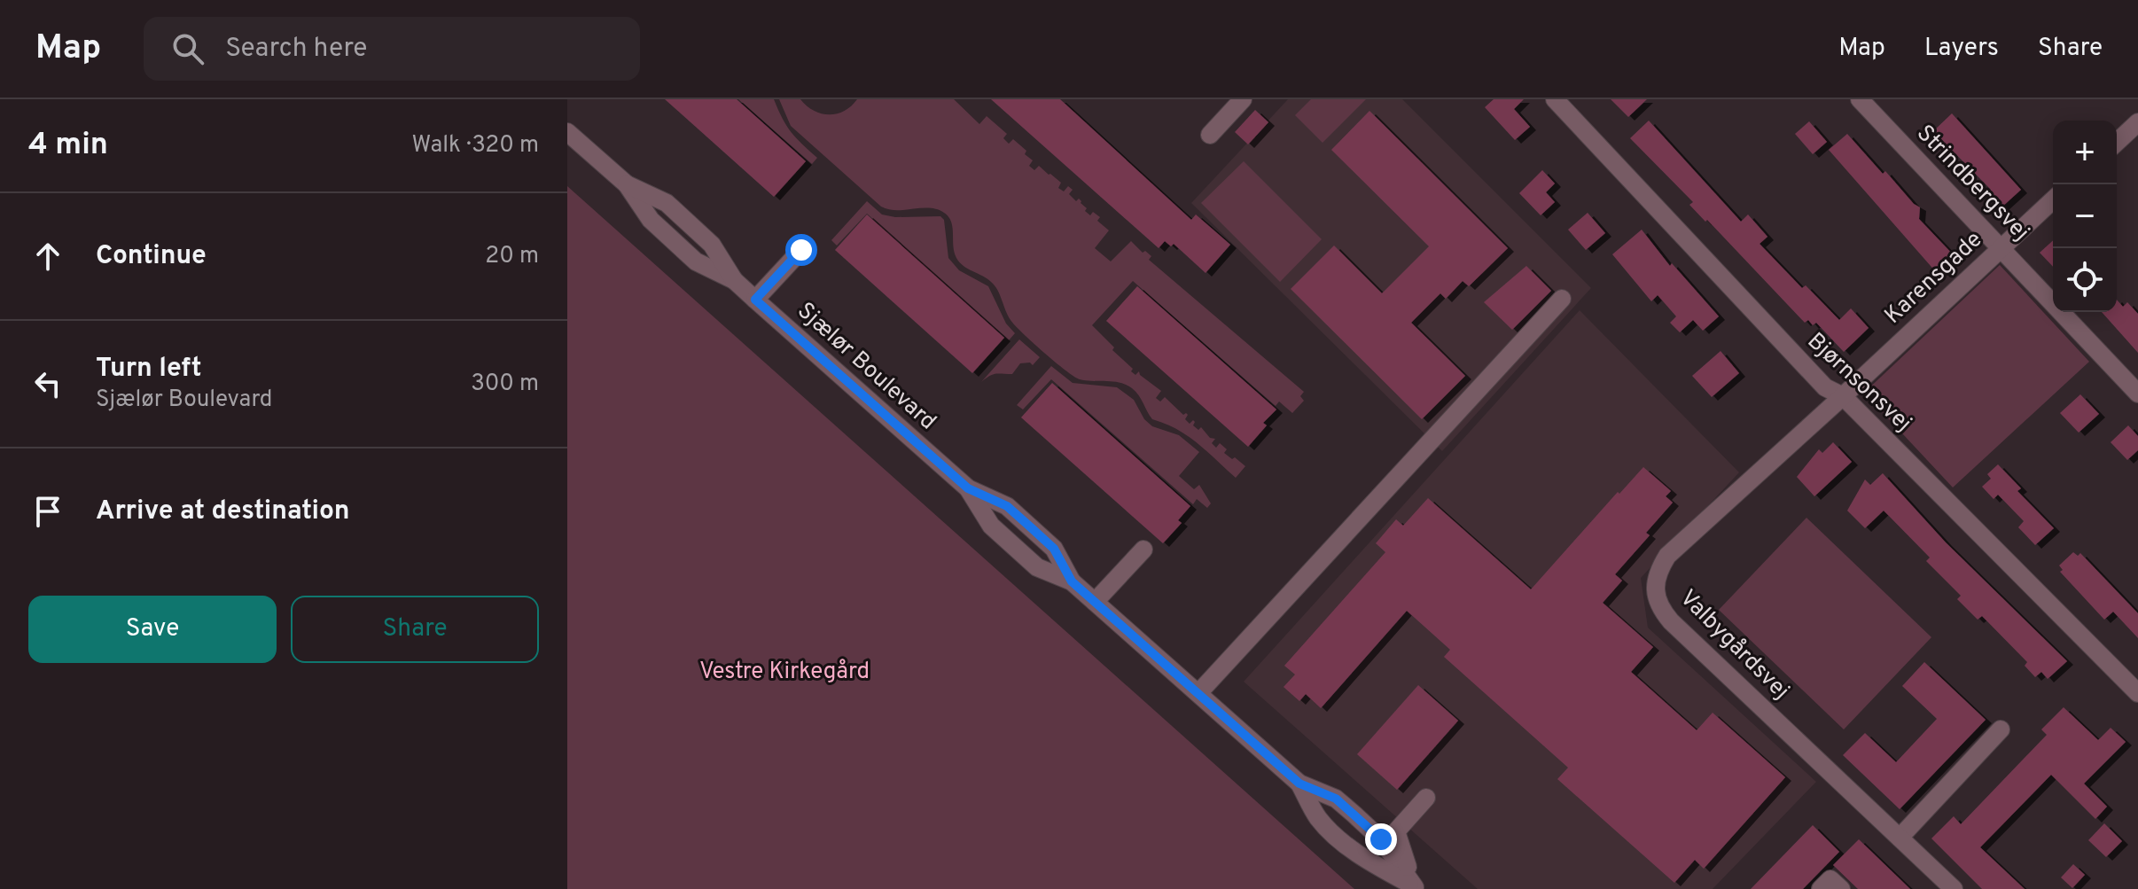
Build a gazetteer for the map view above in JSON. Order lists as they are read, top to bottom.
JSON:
{
  "streets": {
    "street": [
      "Strindbergsvej",
      "Karensgade",
      "Sjælør Boulevard",
      "Bjørnsonsvej",
      "Valbygårdsvej"
    ]
  },
  "crossings": [
    ["Strindbergsvej", "Karensgade"],
    ["Karensgade", "Bjørnsonsvej"],
    ["Karensgade", "Valbygårdsvej"],
    ["Bjørnsonsvej", "Valbygårdsvej"]
  ],
  "parks": ["Vestre Kirkegård"],
  "page": {
    "header": "Map",
    "search": "Search here",
    "nav": ["Map", "Layers", "Share"],
    "heading": ["4 min", "Walk · 320 m"],
    "map_buttons": ["+", "−"],
    "list": [
      ["Continue", "20 m"],
      ["Turn left", "Sjælør Boulevard", "300 m"],
      "Arrive at destination"
    ],
    "buttons": ["Save", "Share"]
  }
}
